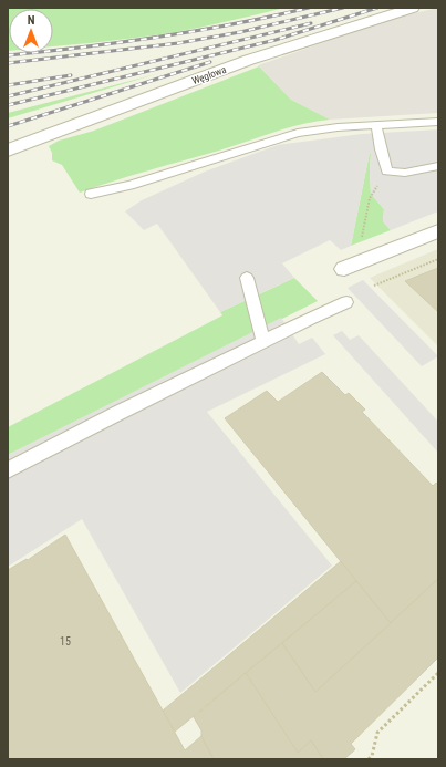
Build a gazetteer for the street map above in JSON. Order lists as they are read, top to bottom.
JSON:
{
  "streets": {
    "street": ["Węglowa"]
  },
  "house_numbers": ["15"],
  "north": "top"
}
